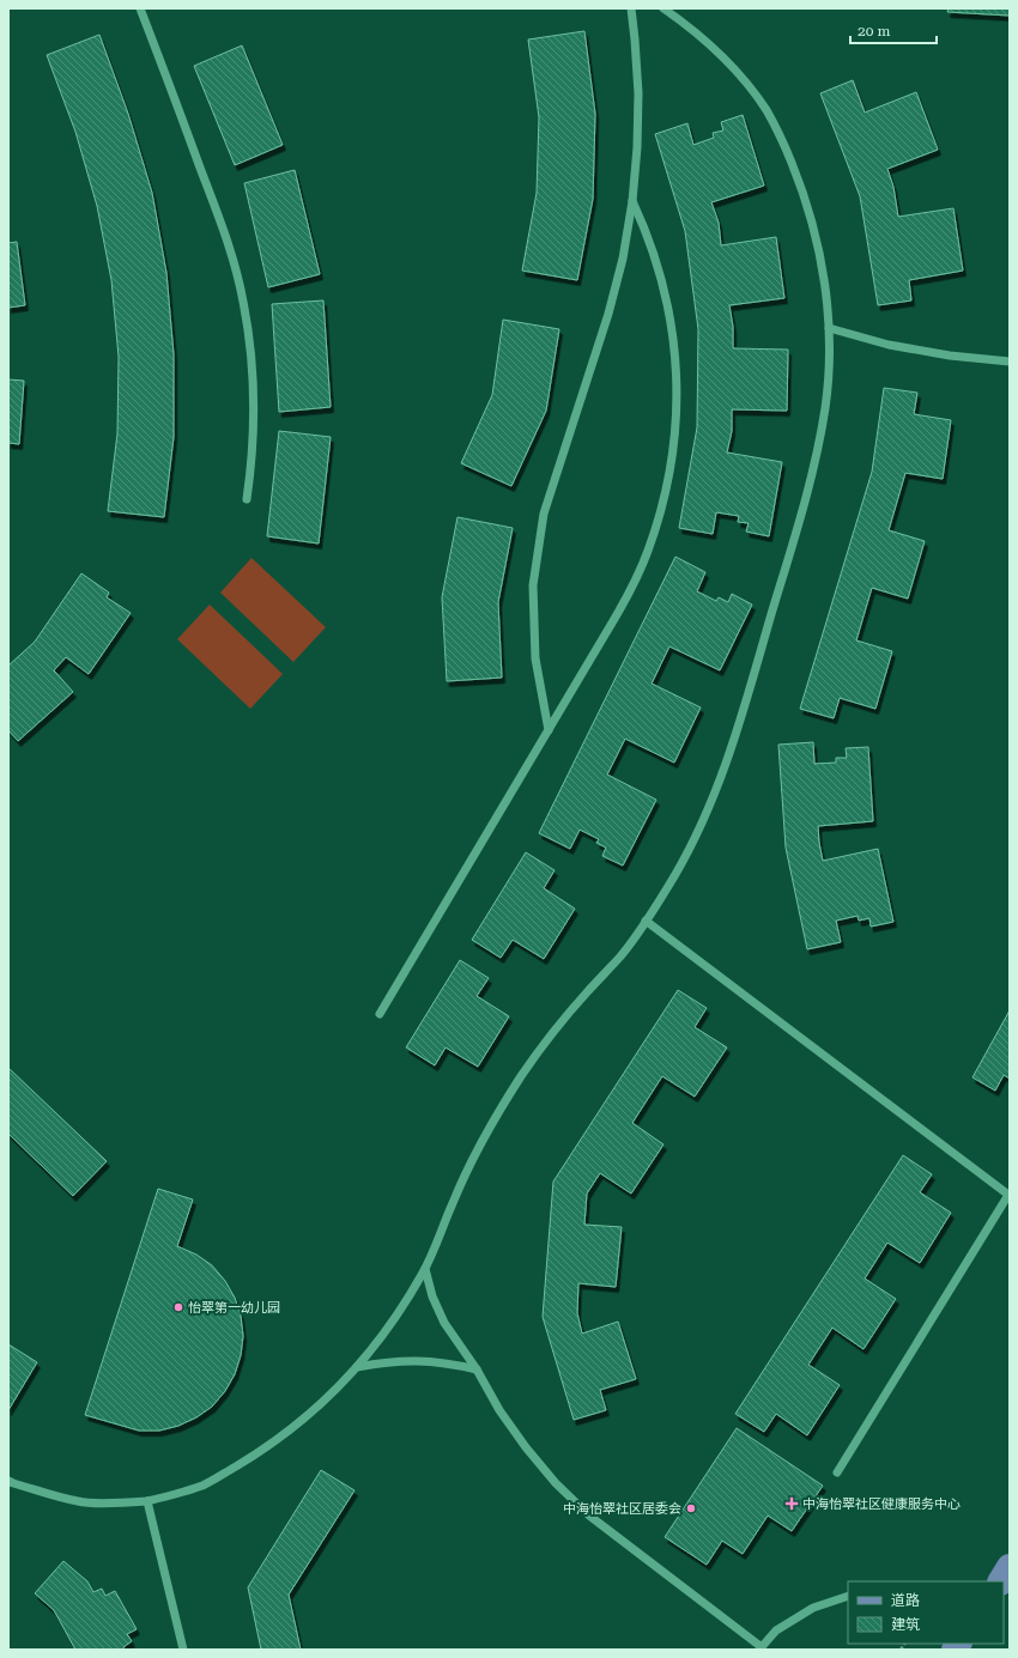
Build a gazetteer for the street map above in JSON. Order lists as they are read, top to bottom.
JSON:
{
  "places": {
    "other": ["怡翠第一幼儿园", "中海怡翠社区居委会"],
    "health": ["中海怡翠社区健康服务中心"]
  },
  "legend": ["道路", "建筑"],
  "scale_bar": "20 m"
}
